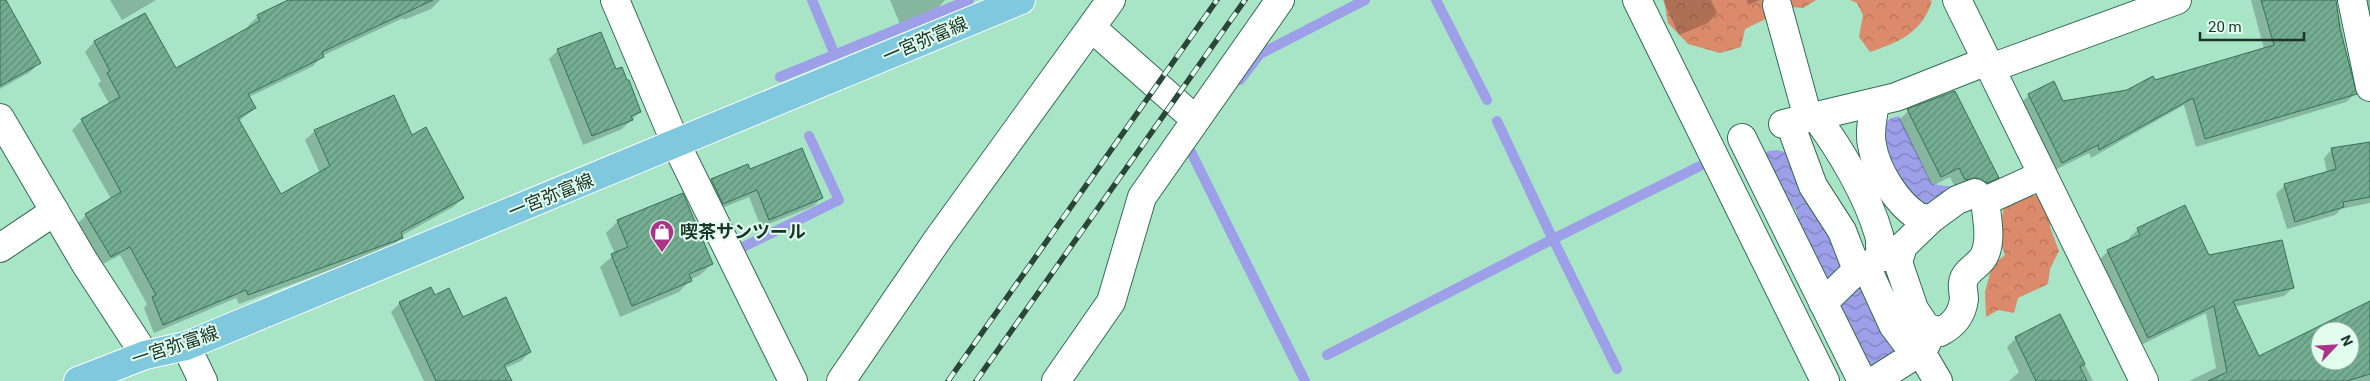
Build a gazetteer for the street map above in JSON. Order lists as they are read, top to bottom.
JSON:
{
  "streets": {
    "main road": ["一宮弥富線"]
  },
  "places": {
    "shop": ["喫茶サンツール"]
  },
  "scale_bar": "20 m",
  "north": "top right"
}
